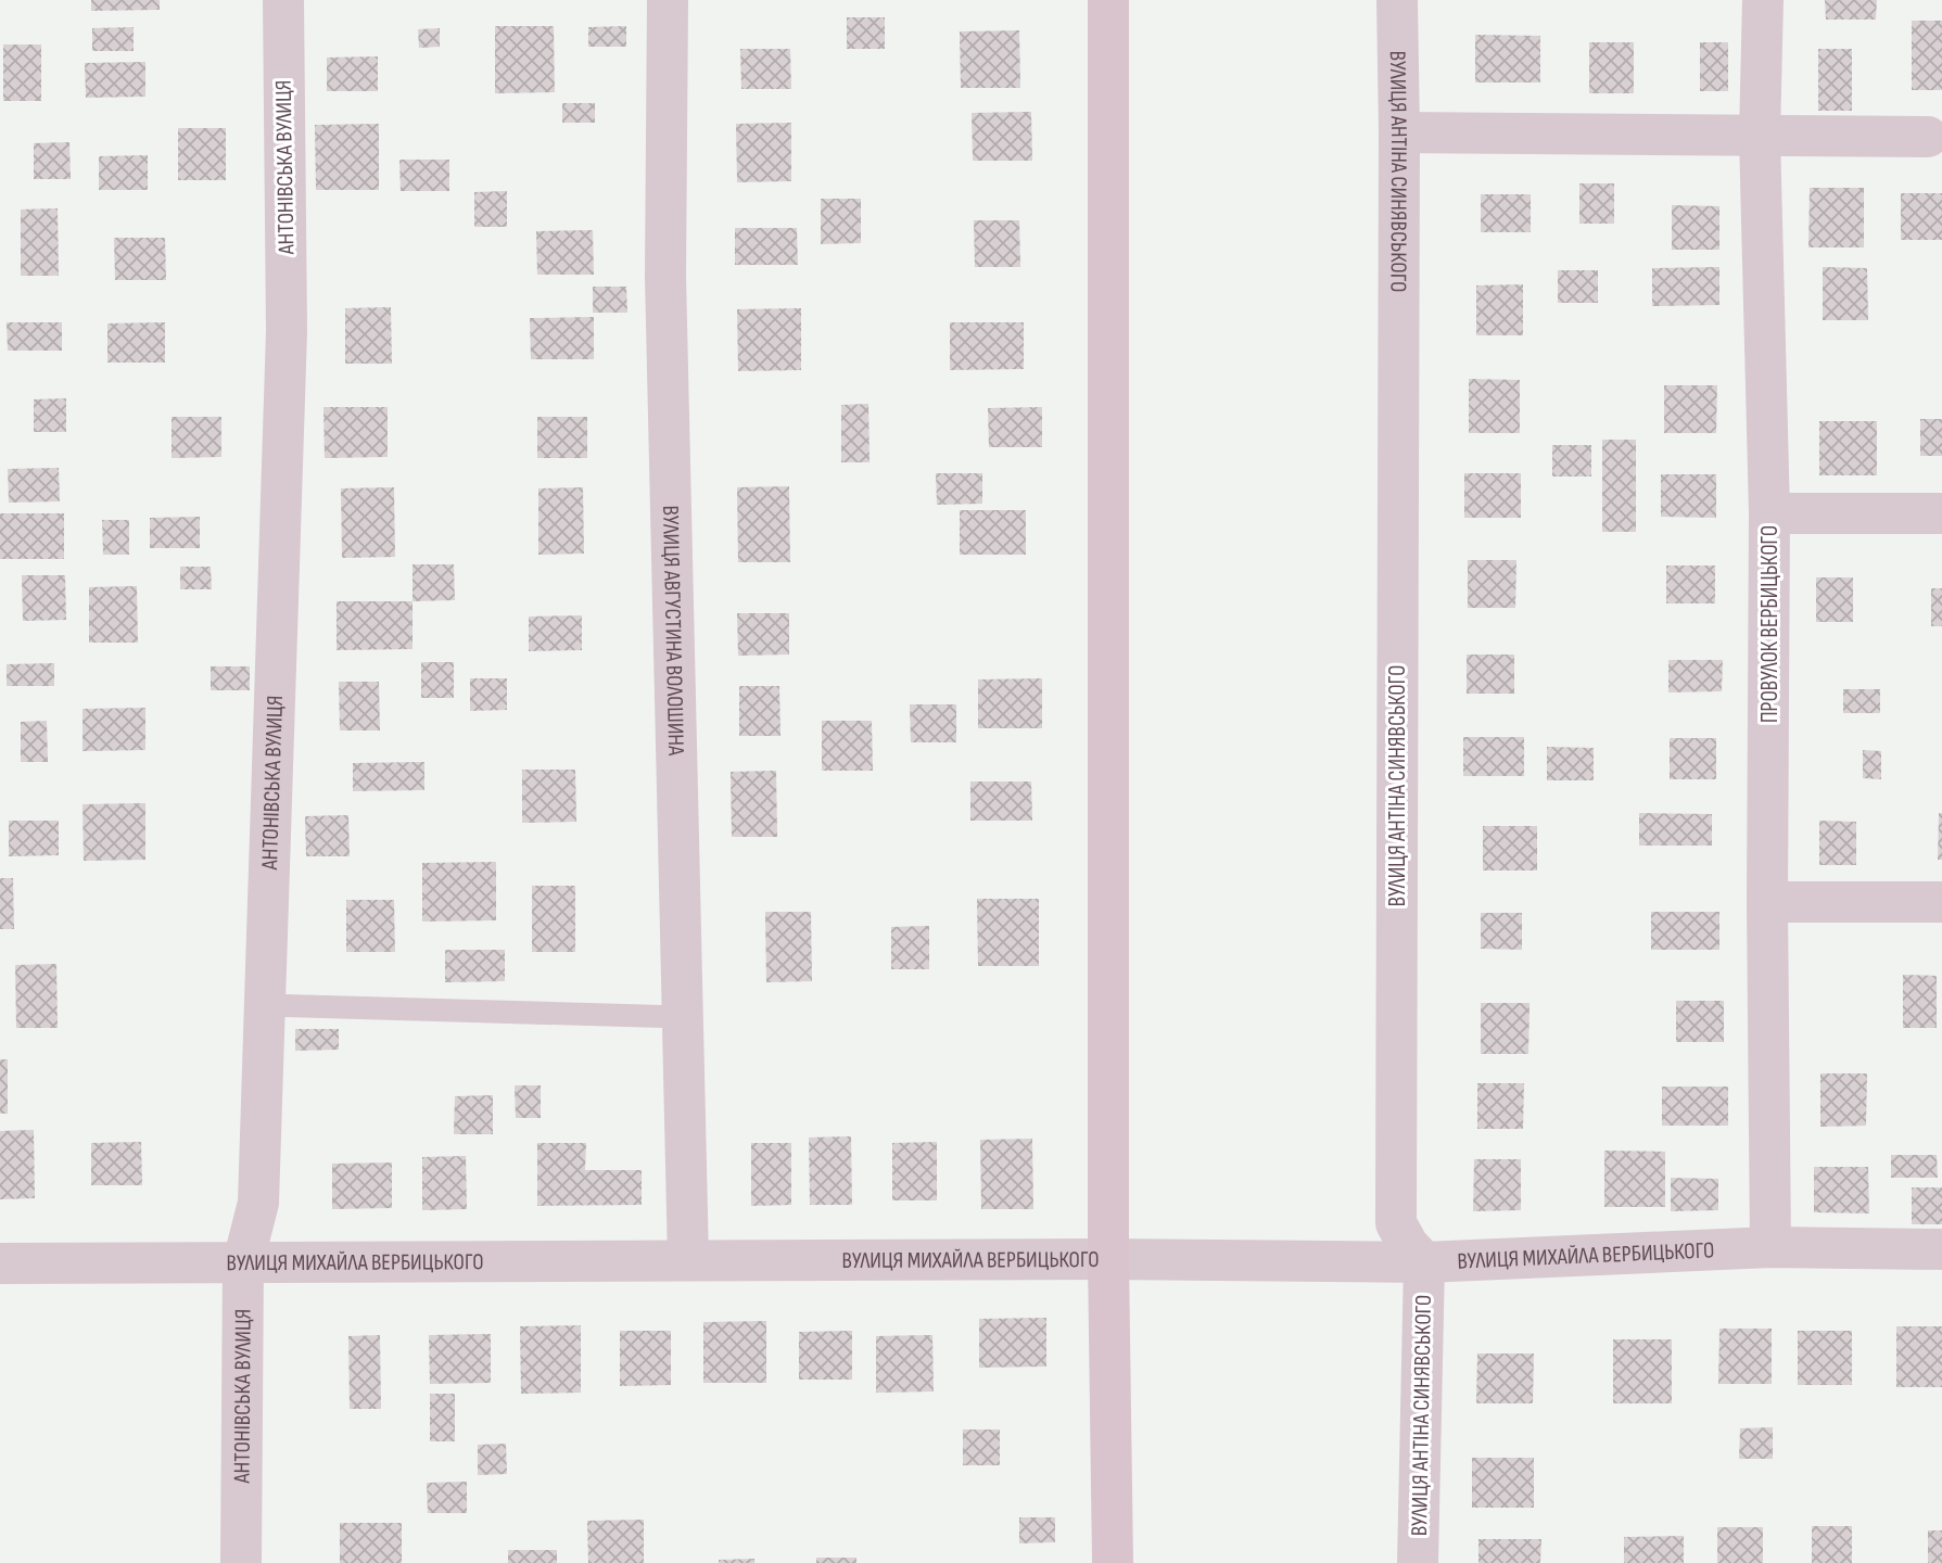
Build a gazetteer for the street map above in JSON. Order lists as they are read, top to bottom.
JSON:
{
  "streets": {
    "street": [
      "АНТОНІВСЬКА ВУЛИЦЯ",
      "ВУЛИЦЯ АНТІНА СИНЯВСЬКОГО",
      "ПРОВУЛОК ВЕРБИЦЬКОГО",
      "ВУЛИЦЯ АВГУСТИНА ВОЛОШИНА",
      "ВУЛИЦЯ МИХАЙЛА ВЕРБИЦЬКОГО"
    ]
  },
  "crossings": [
    ["АНТОНІВСЬКА ВУЛИЦЯ", "ВУЛИЦЯ МИХАЙЛА ВЕРБИЦЬКОГО"],
    ["ВУЛИЦЯ АНТІНА СИНЯВСЬКОГО", "ВУЛИЦЯ МИХАЙЛА ВЕРБИЦЬКОГО"],
    ["ПРОВУЛОК ВЕРБИЦЬКОГО", "ВУЛИЦЯ МИХАЙЛА ВЕРБИЦЬКОГО"],
    ["ВУЛИЦЯ АВГУСТИНА ВОЛОШИНА", "ВУЛИЦЯ МИХАЙЛА ВЕРБИЦЬКОГО"]
  ]
}
